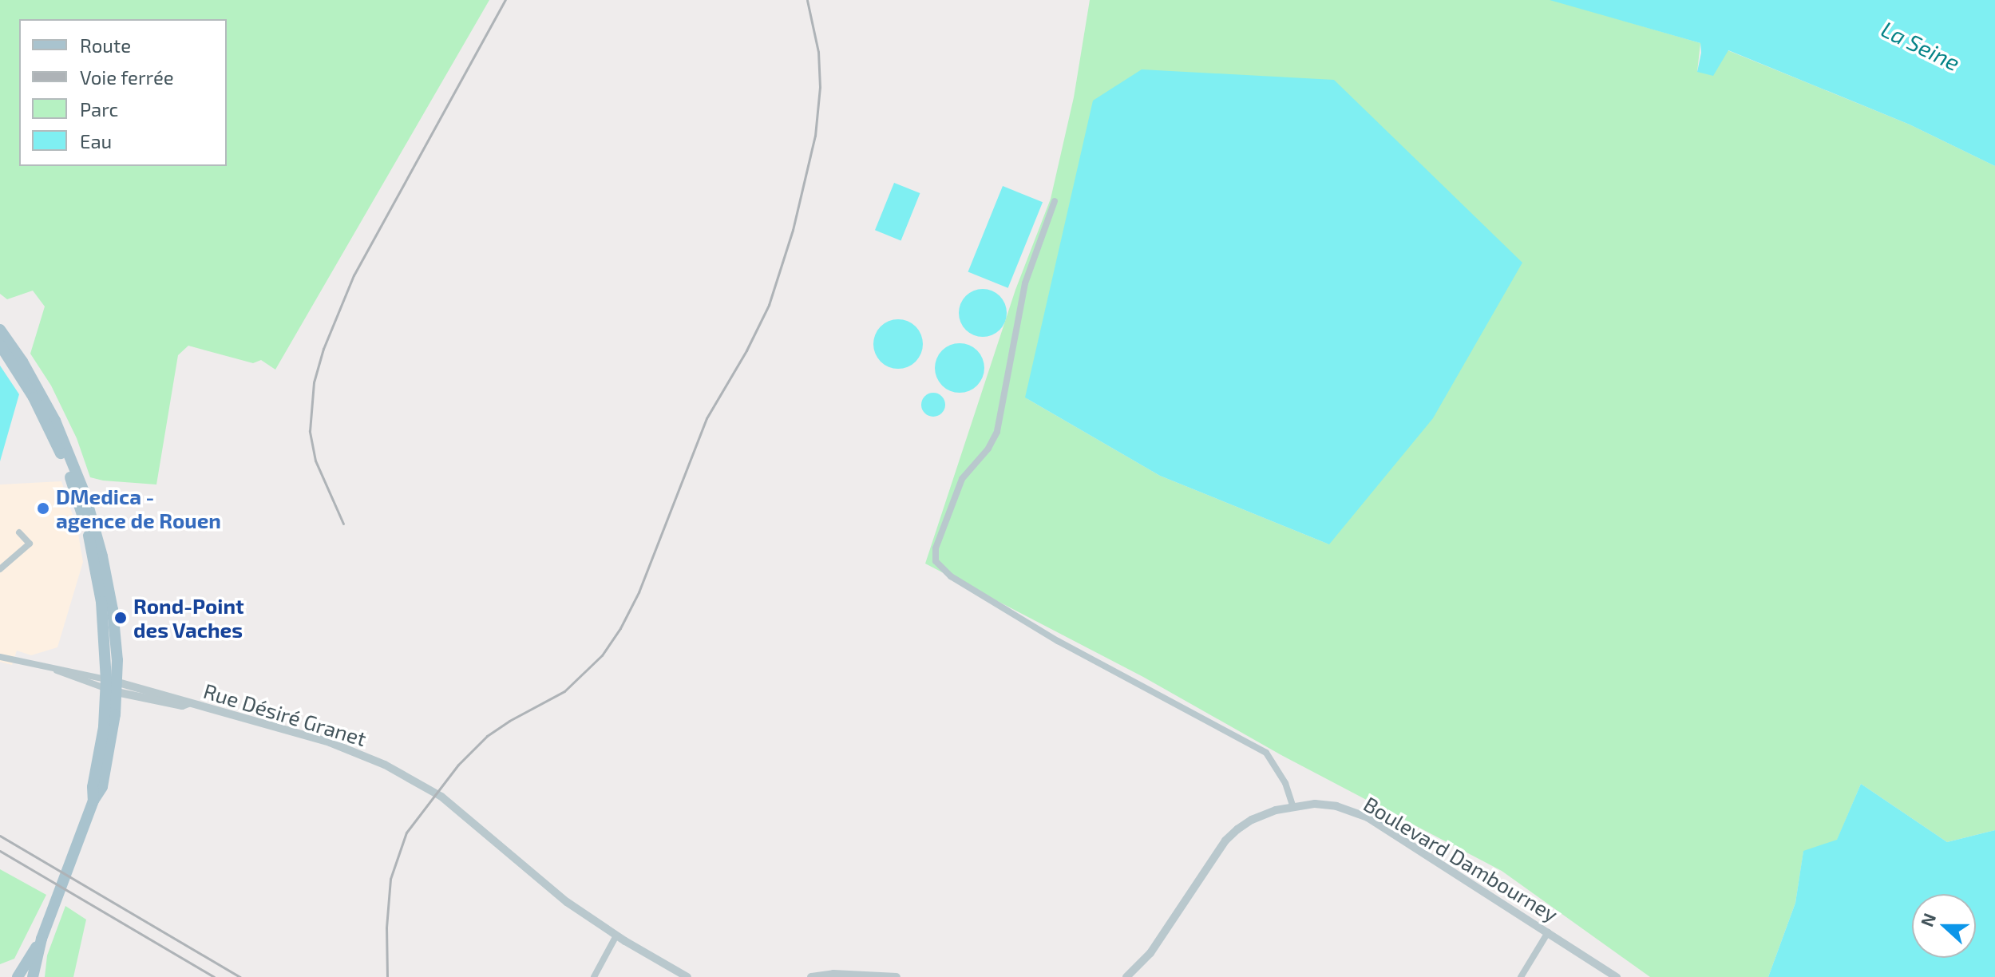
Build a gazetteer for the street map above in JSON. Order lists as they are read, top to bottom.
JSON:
{
  "streets": {
    "street": ["Rue Désiré Granet", "Boulevard Dambourney"]
  },
  "water": ["La Seine"],
  "places": ["DMedica - agence de Rouen", "Rond-Point des Vaches"],
  "legend": [
    "Route",
    "Voie ferrée",
    "Parc",
    "Eau"
  ],
  "north": "left"
}
